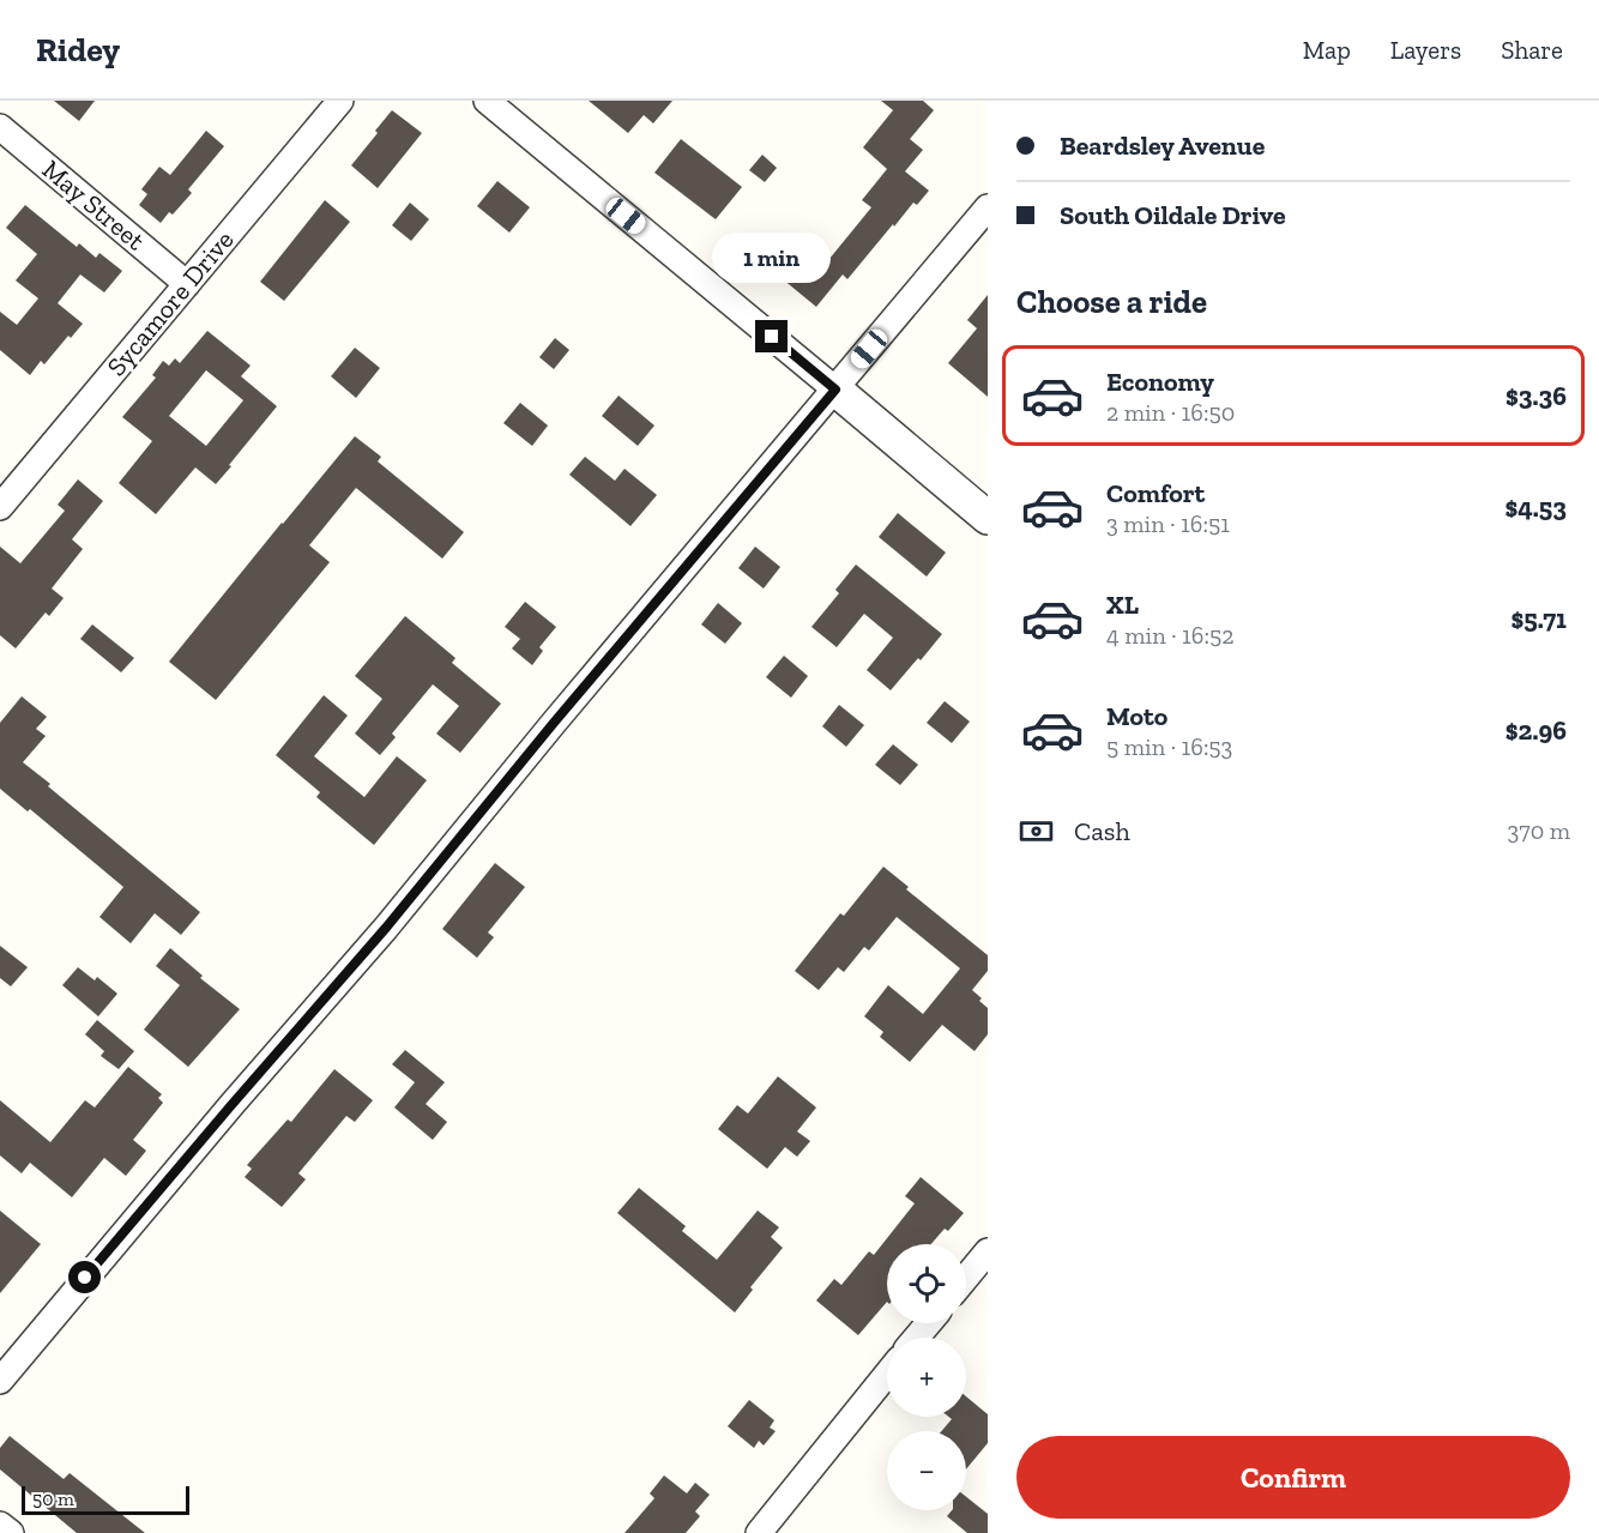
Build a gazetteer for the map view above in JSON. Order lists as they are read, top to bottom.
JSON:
{
  "streets": {
    "street": ["May Street", "Sycamore Drive"]
  },
  "crossings": [
    ["May Street", "Sycamore Drive"]
  ],
  "scale_bar": "50 m",
  "page": {
    "header": "Ridey",
    "nav": ["Map", "Layers", "Share"],
    "banner": ["Beardsley Avenue", "South Oildale Drive"],
    "bubble": "1 min",
    "heading": "Choose a ride",
    "list": [
      {
        "name": "Economy",
        "note": "2 min · 16:50",
        "value": "$3.36"
      },
      {
        "name": "Comfort",
        "note": "3 min · 16:51",
        "value": "$4.53"
      },
      {
        "name": "XL",
        "note": "4 min · 16:52",
        "value": "$5.71"
      },
      {
        "name": "Moto",
        "note": "5 min · 16:53",
        "value": "$2.96"
      }
    ],
    "pay": ["Cash", "370 m"],
    "map_buttons": ["+", "−"],
    "buttons": "Confirm",
    "scale": "50 m"
  }
}
